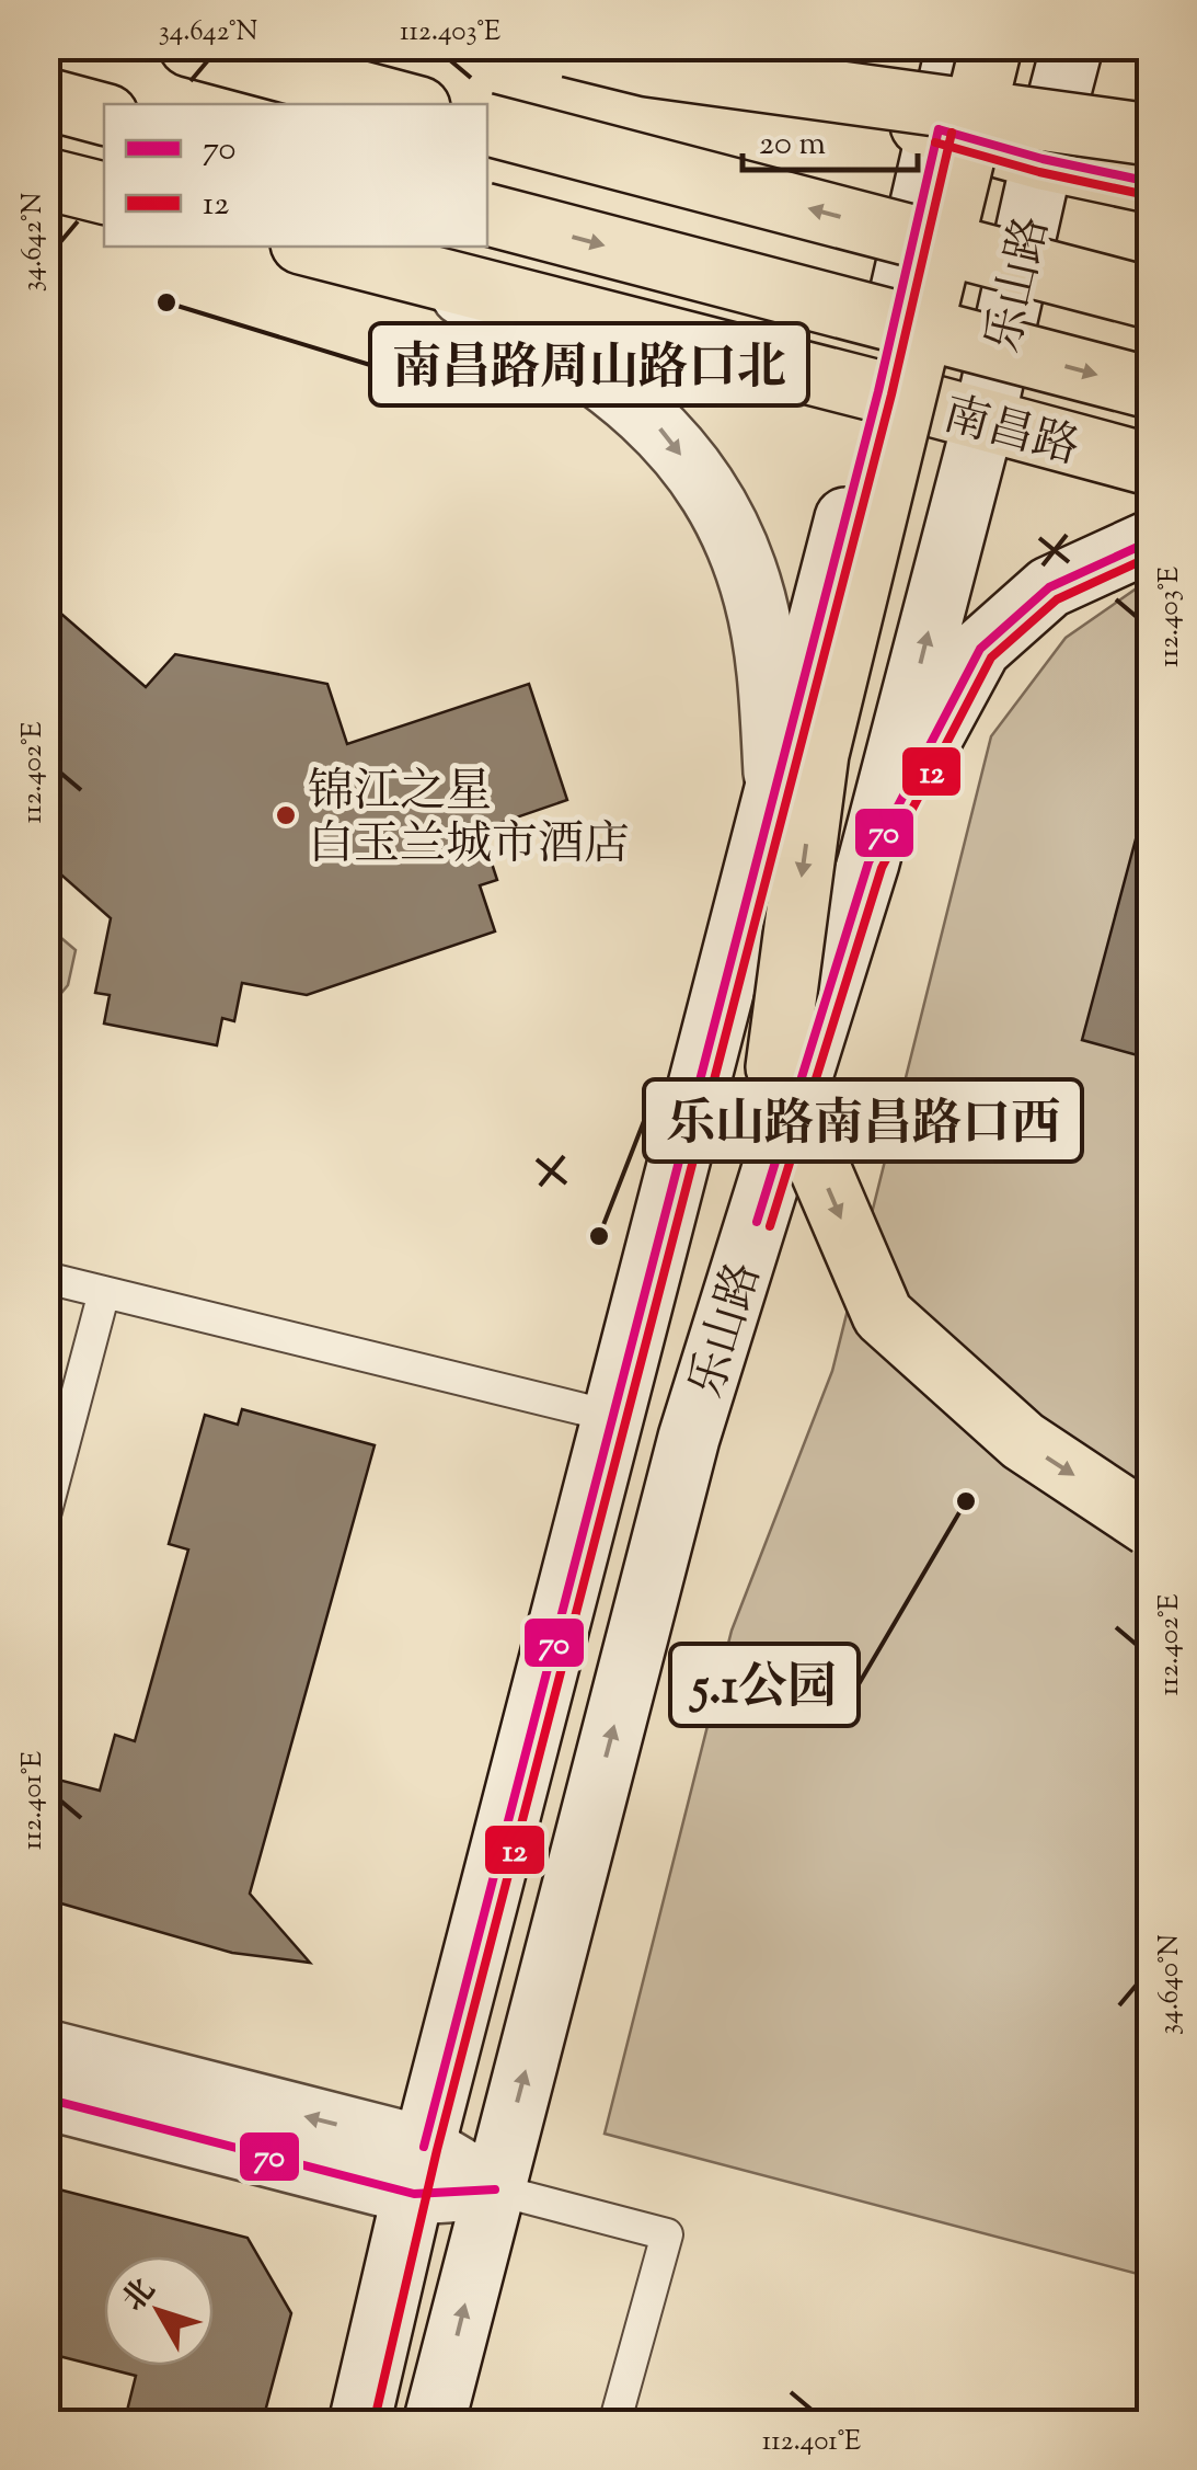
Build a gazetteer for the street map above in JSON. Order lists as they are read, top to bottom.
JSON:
{
  "streets": {
    "main road": ["乐山路", "南昌路"]
  },
  "crossings": [
    ["乐山路", "南昌路"]
  ],
  "places": [
    "南昌路周山路口北",
    "锦江之星 白玉兰城市酒店",
    "乐山路南昌路口西",
    "5.1公园"
  ],
  "lines": ["transit line 70", "transit line 12"],
  "legend": ["70", "12"],
  "scale_bar": "20 m",
  "north": "top left",
  "coordinates": [
    "34.642°N",
    "112.403°E",
    "112.402°E",
    "112.401°E",
    "34.640°N"
  ]
}
